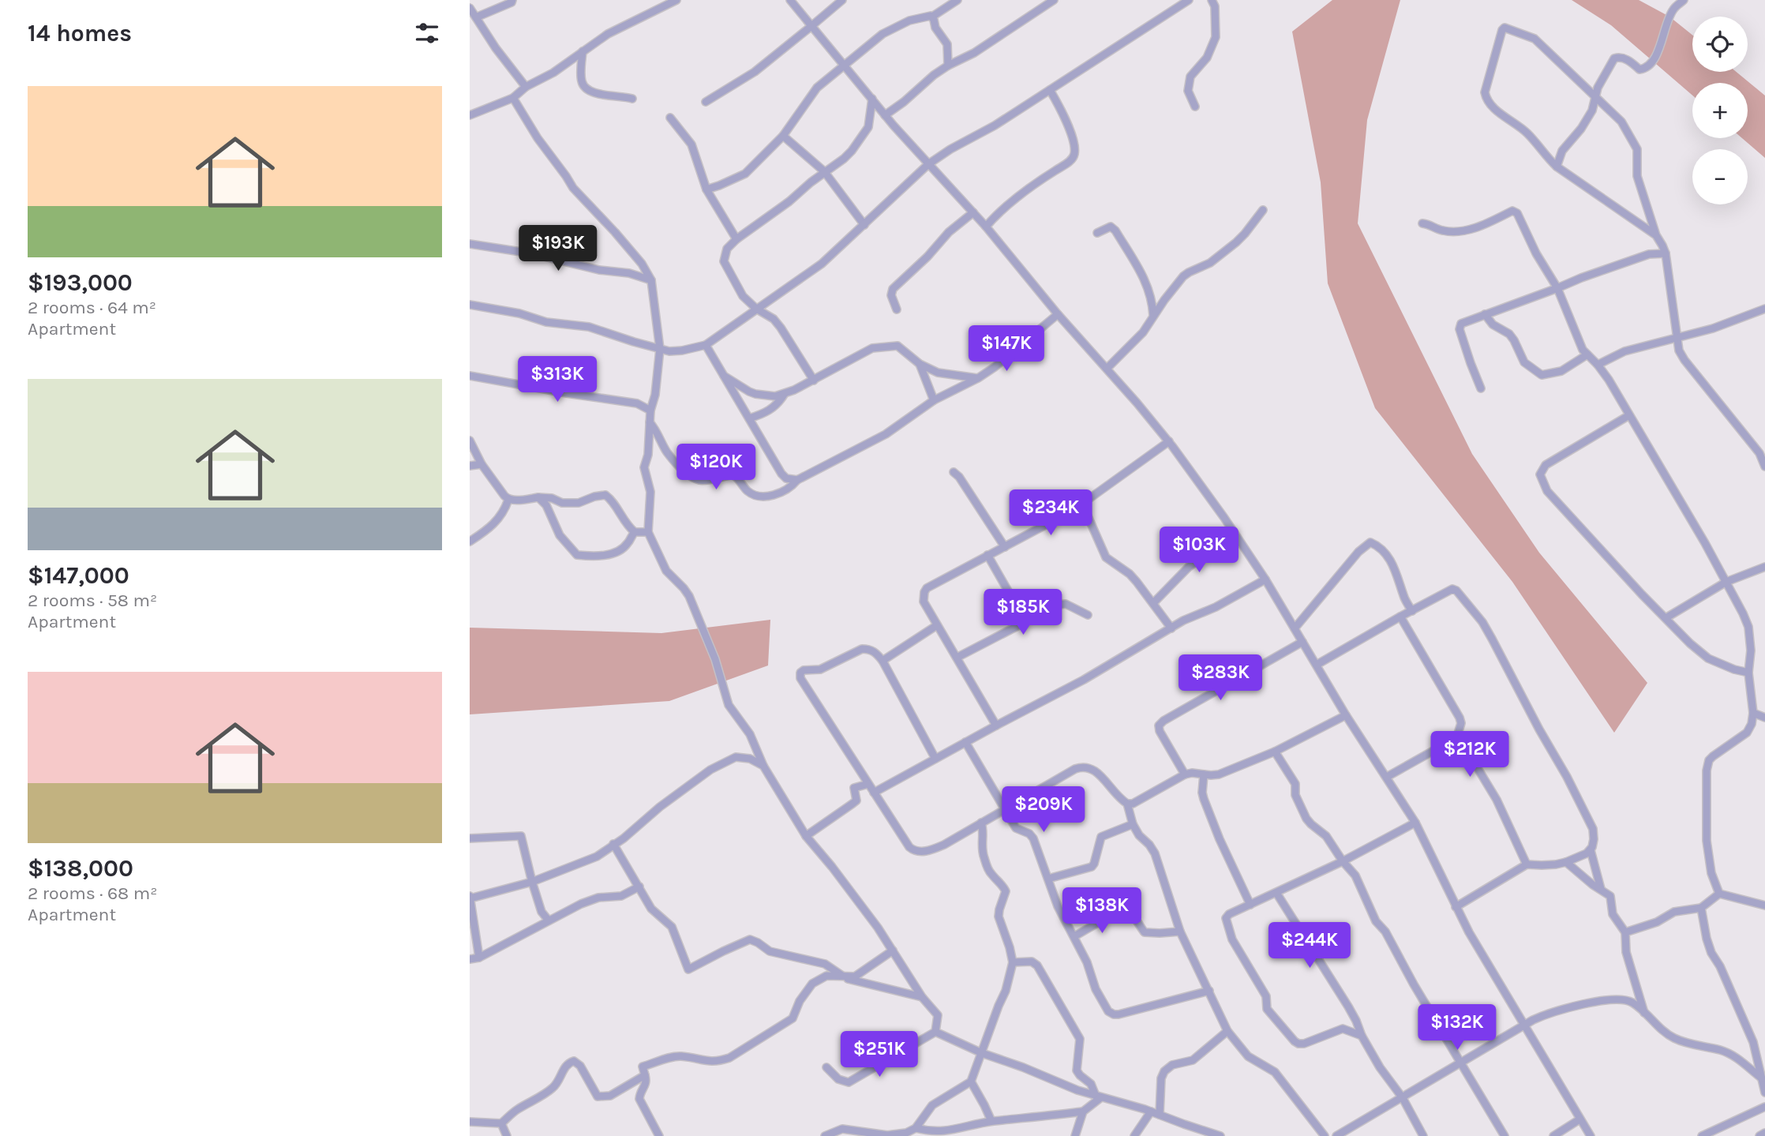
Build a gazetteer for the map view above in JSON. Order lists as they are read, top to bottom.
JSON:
{
  "page": {
    "heading": "14 homes",
    "map_buttons": ["+", "−"],
    "list": [
      {
        "name": "$193,000",
        "note": "2 rooms · 64 m² · Apartment"
      },
      {
        "name": "$147,000",
        "note": "2 rooms · 58 m² · Apartment"
      },
      {
        "name": "$138,000",
        "note": "2 rooms · 68 m² · Apartment"
      }
    ],
    "price": [
      "$193K",
      "$147K",
      "$313K",
      "$120K",
      "$234K",
      "$103K",
      "$185K",
      "$283K",
      "$212K",
      "$209K",
      "$138K",
      "$244K",
      "$132K",
      "$251K"
    ]
  }
}
